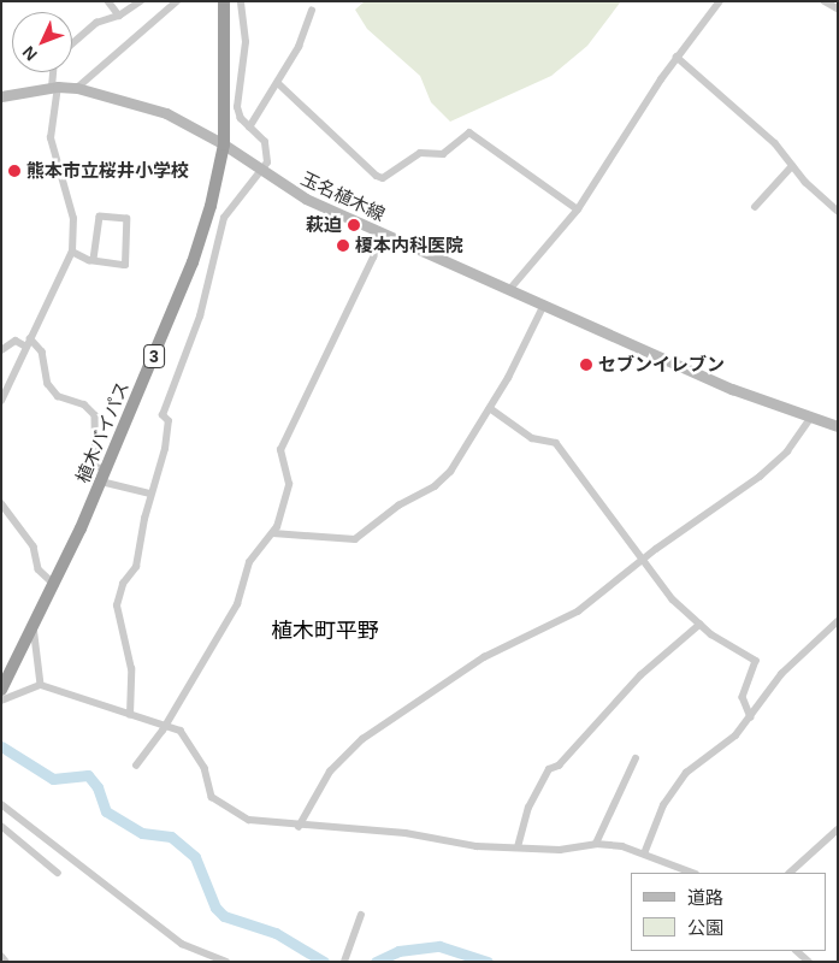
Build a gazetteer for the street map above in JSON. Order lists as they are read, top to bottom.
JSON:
{
  "streets": {
    "highway": ["3", "植木バイパス"],
    "main road": ["玉名植木線"]
  },
  "crossings": [
    ["玉名植木線", "植木バイパス"]
  ],
  "districts": ["植木町平野"],
  "places": [
    "熊本市立桜井小学校",
    "萩迫",
    "榎本内科医院",
    "セブンイレブン"
  ],
  "legend": ["道路", "公園"],
  "north": "bottom left"
}
